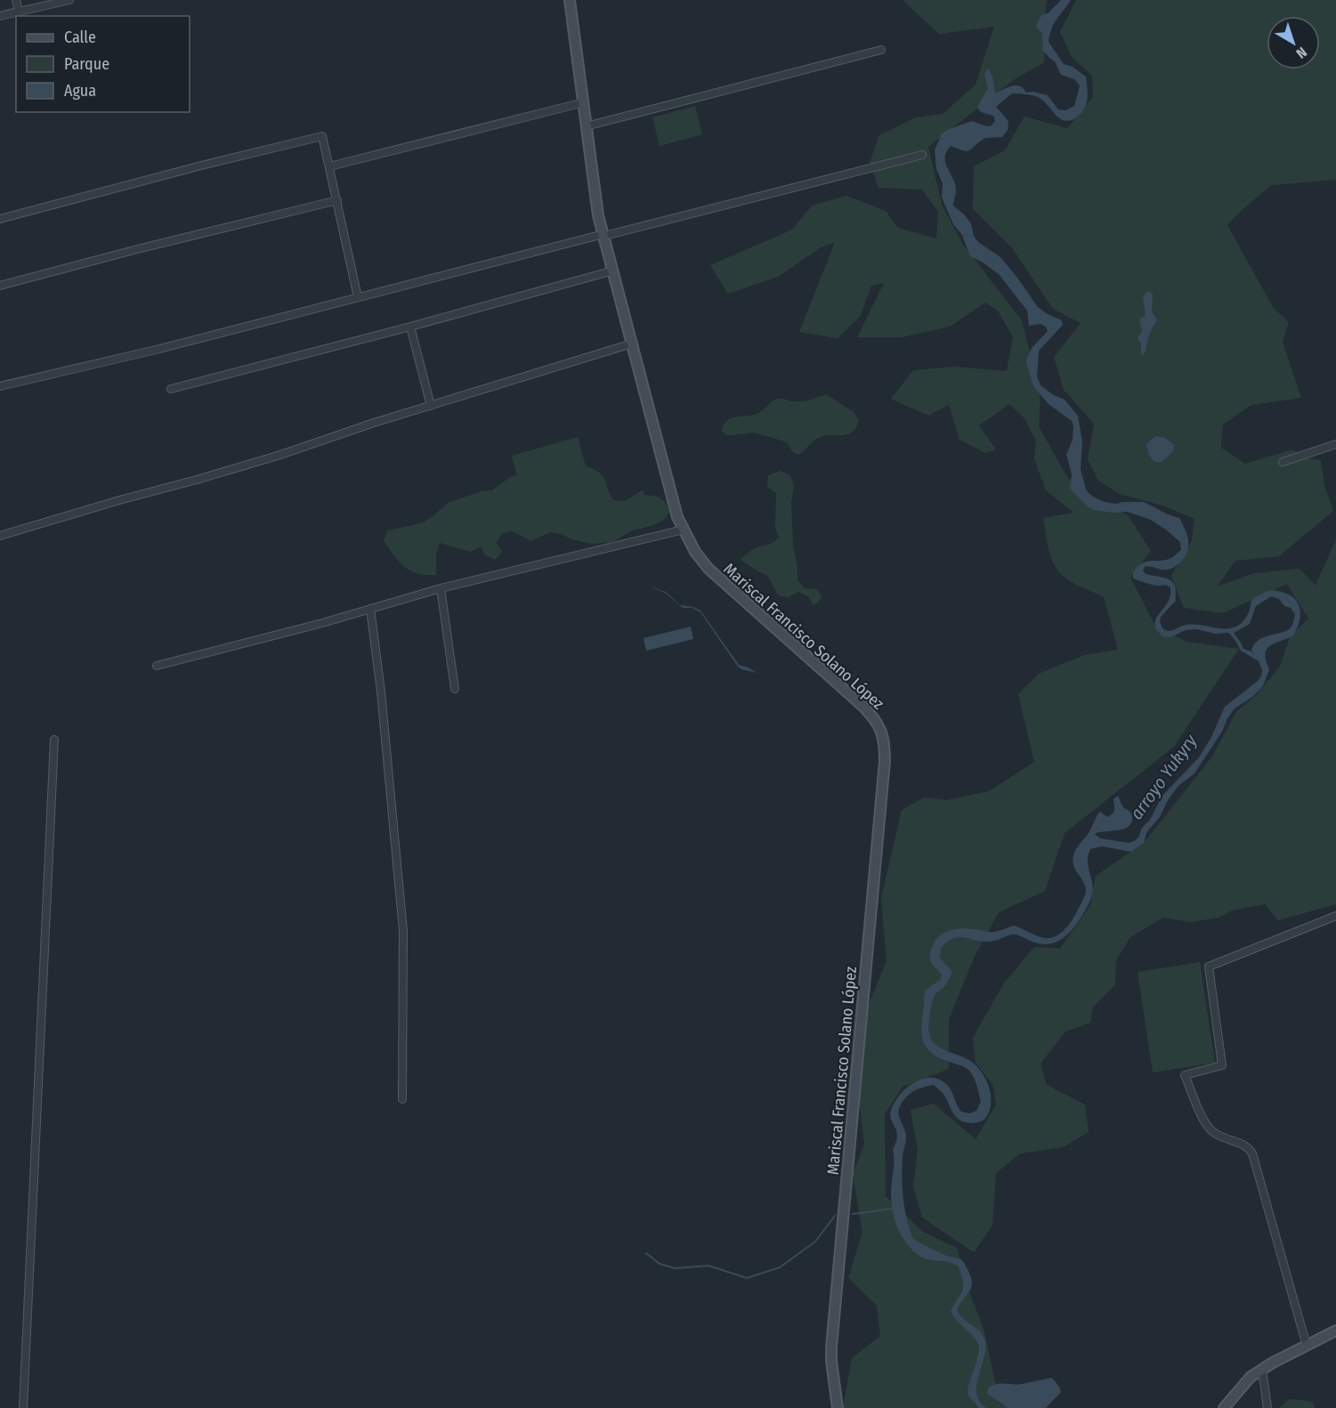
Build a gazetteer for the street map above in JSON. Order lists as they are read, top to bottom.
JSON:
{
  "streets": {
    "main road": ["Mariscal Francisco Solano López"]
  },
  "water": ["arroyo Yukyry"],
  "legend": ["Calle", "Parque", "Agua"],
  "north": "bottom right"
}
